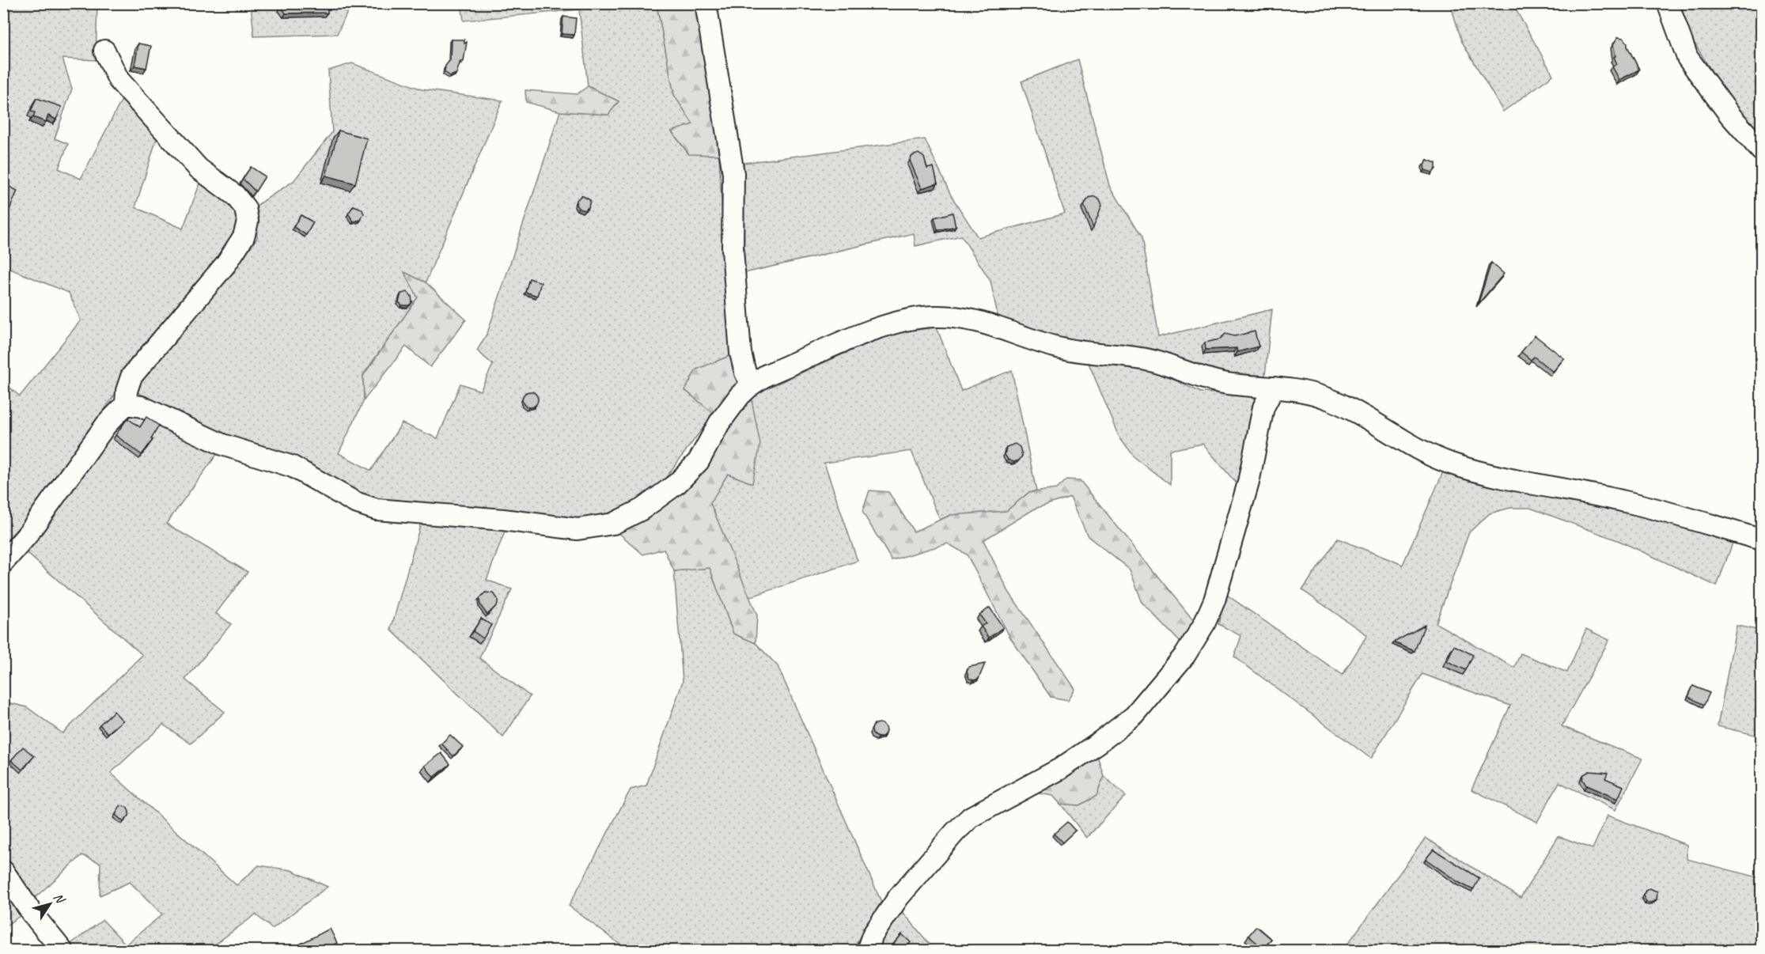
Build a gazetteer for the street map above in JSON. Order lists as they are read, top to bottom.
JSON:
{
  "north": "top right"
}
